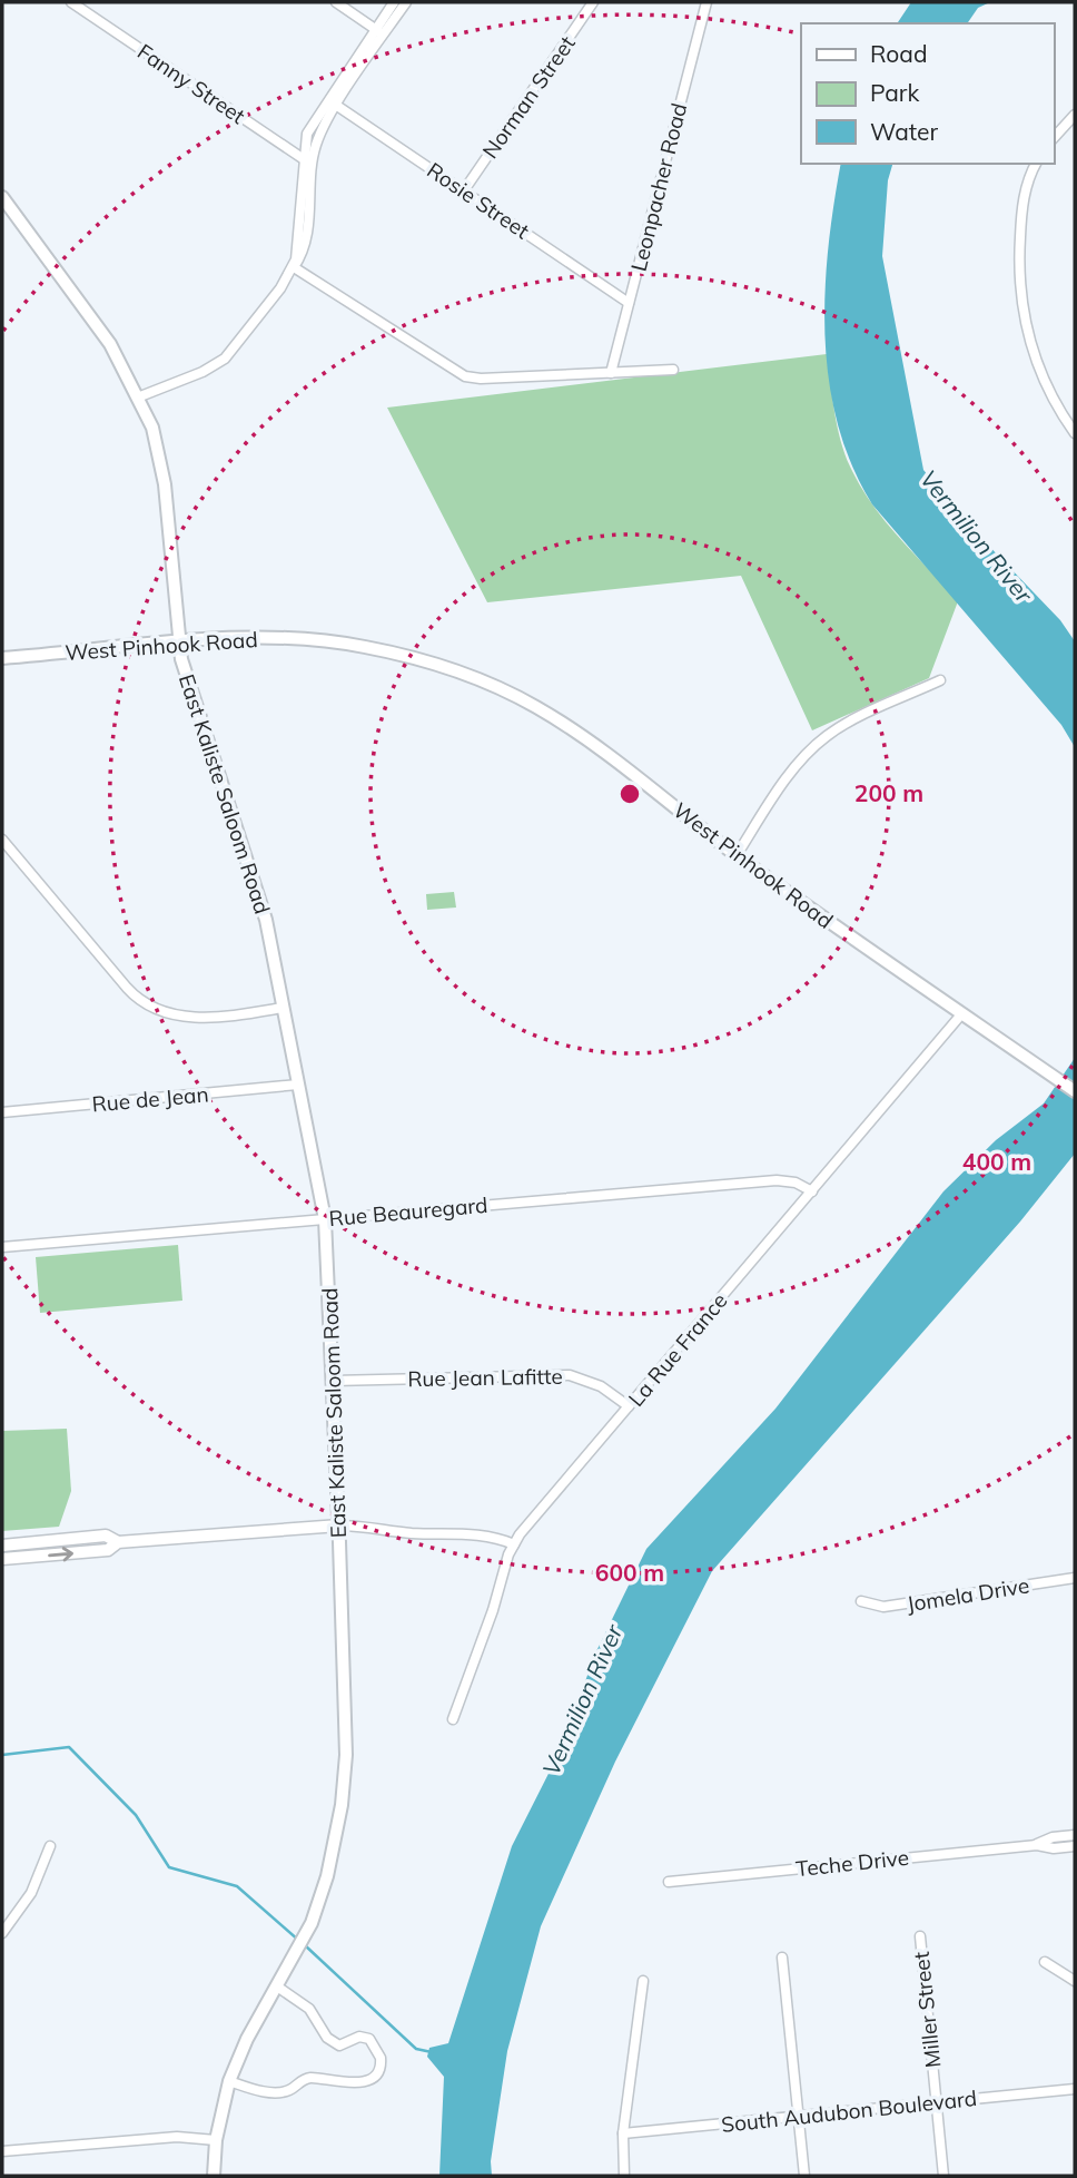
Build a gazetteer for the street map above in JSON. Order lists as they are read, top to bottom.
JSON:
{
  "streets": {
    "main road": ["West Pinhook Road", "East Kaliste Saloom Road"],
    "street": [
      "Fanny Street",
      "Norman Street",
      "Leonpacher Road",
      "Rosie Street",
      "Rue de Jean",
      "Rue Beauregard",
      "La Rue France",
      "Rue Jean Lafitte",
      "Jomela Drive",
      "Teche Drive",
      "Miller Street",
      "South Audubon Boulevard"
    ]
  },
  "crossings": [
    ["Norman Street", "Rosie Street"],
    ["Leonpacher Road", "Rosie Street"],
    ["West Pinhook Road", "East Kaliste Saloom Road"],
    ["West Pinhook Road", "La Rue France"],
    ["East Kaliste Saloom Road", "Rue de Jean"],
    ["East Kaliste Saloom Road", "Rue Beauregard"],
    ["East Kaliste Saloom Road", "Rue Jean Lafitte"],
    ["Rue Beauregard", "La Rue France"],
    ["La Rue France", "Rue Jean Lafitte"],
    ["Miller Street", "South Audubon Boulevard"]
  ],
  "water": ["Vermilion River"],
  "legend": ["Road", "Park", "Water"],
  "rings": ["200 m", "400 m", "600 m"]
}
